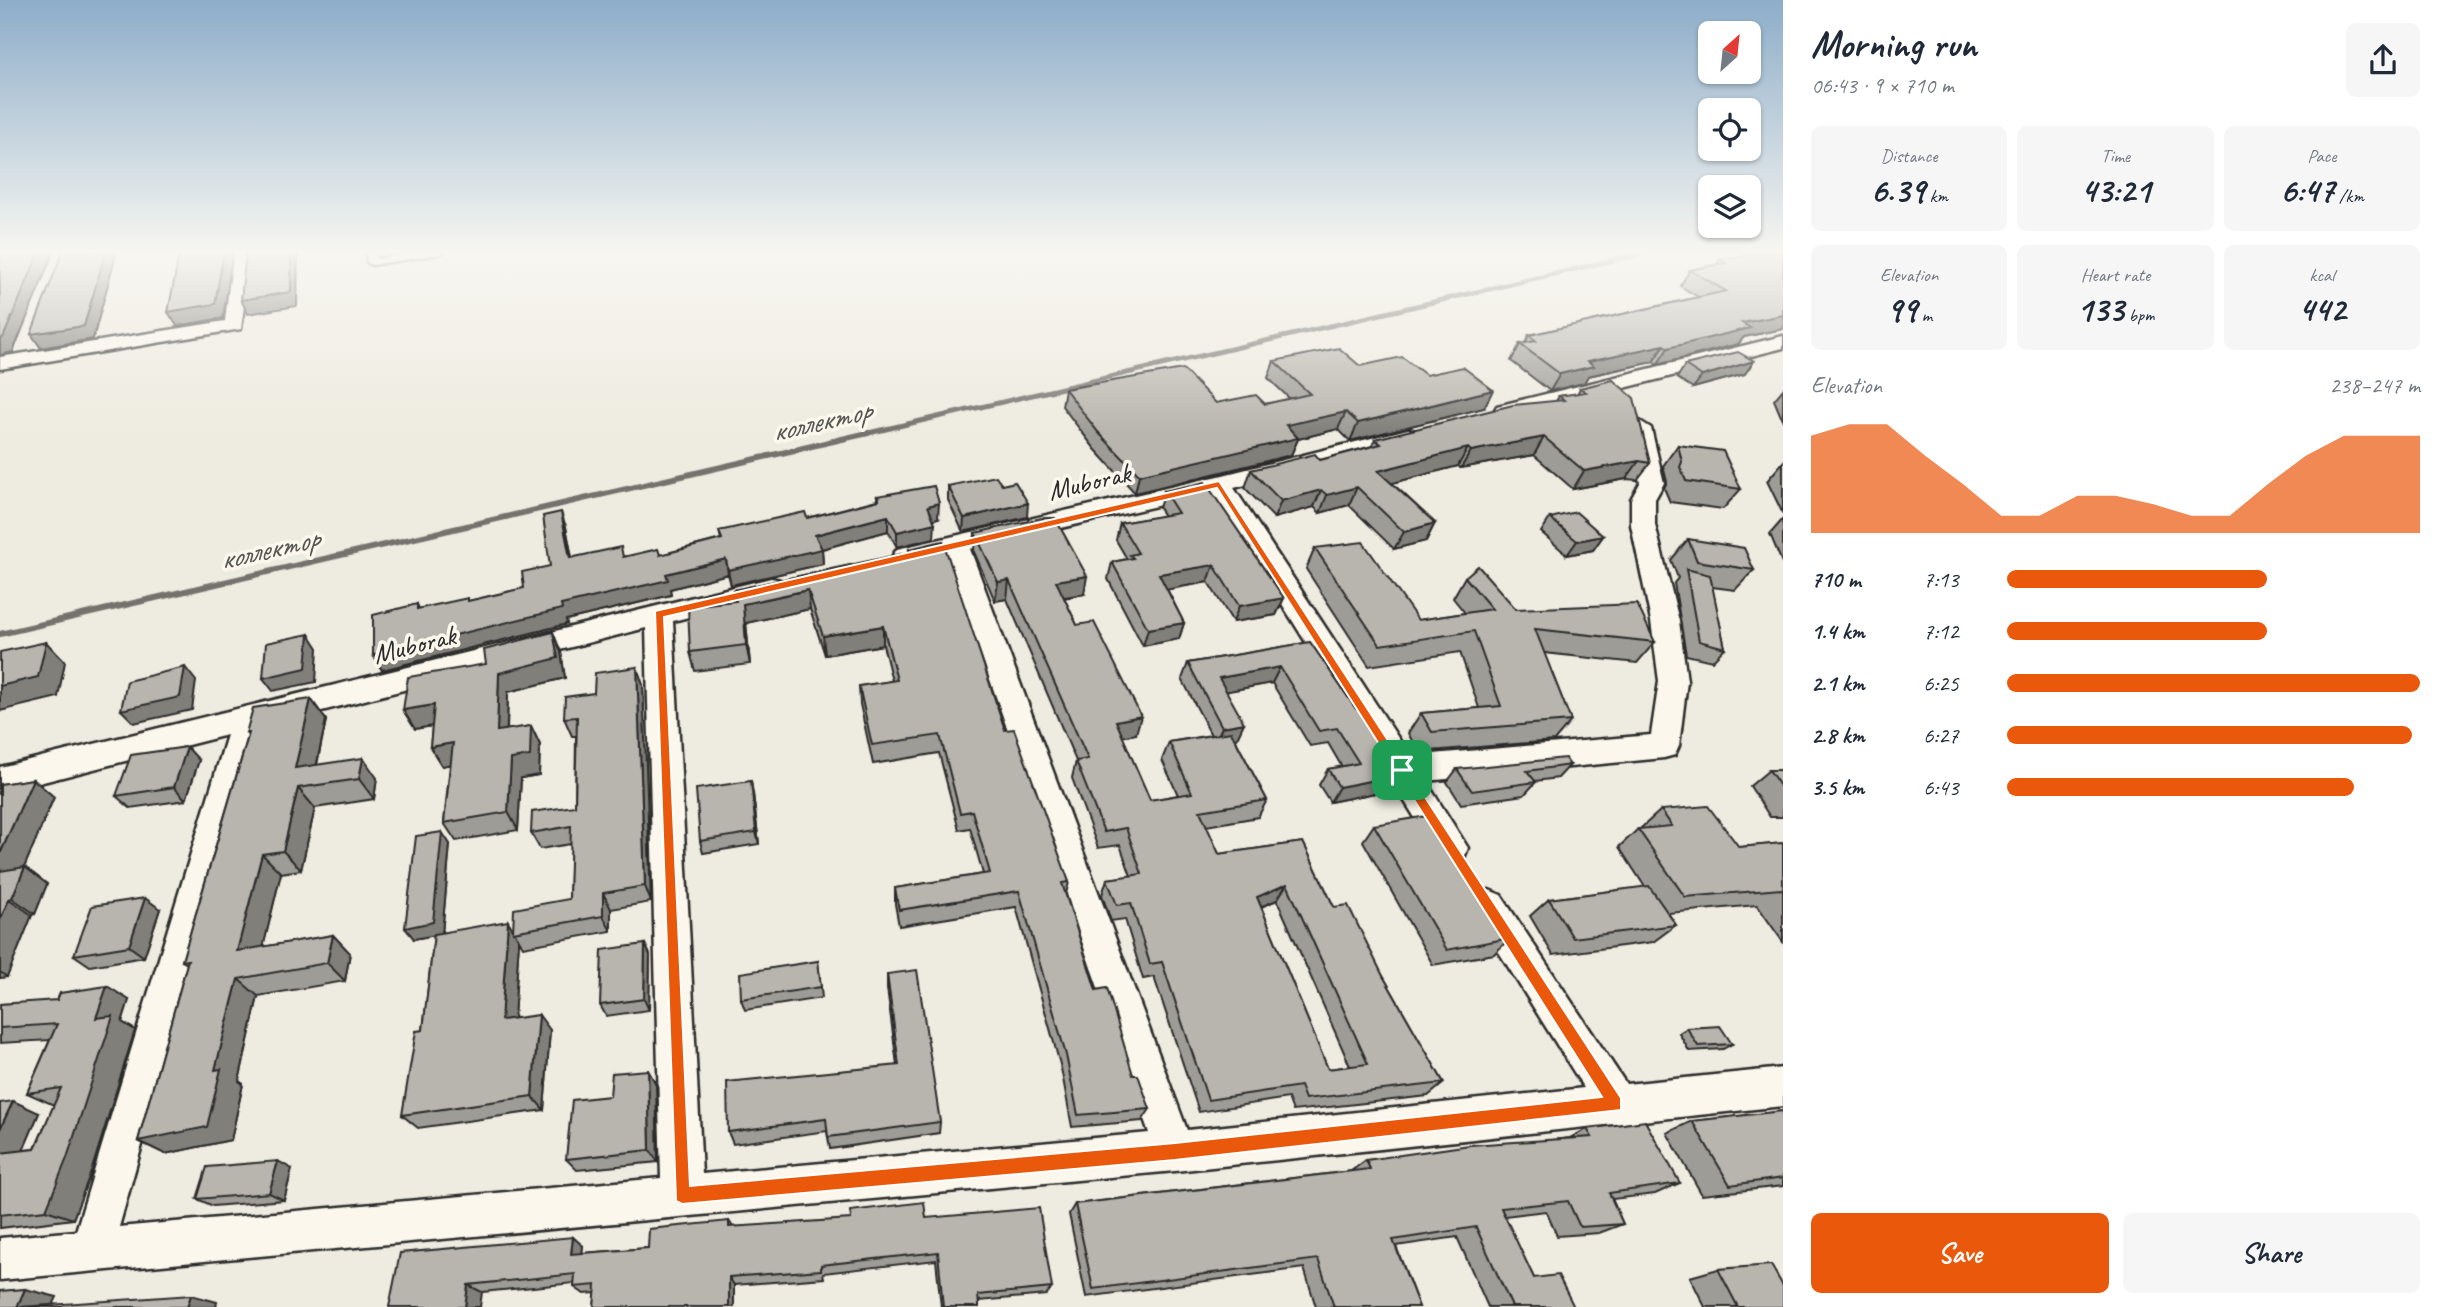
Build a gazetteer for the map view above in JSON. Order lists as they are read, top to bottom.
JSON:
{
  "streets": {
    "street": ["Muborak"]
  },
  "water": ["коллектор"],
  "north": "top right",
  "page": {
    "heading": ["Morning run", "06:43 · 9 × 710 m"],
    "stats": [
      ["Distance", "6.39 km"],
      ["Time", "43:21"],
      ["Pace", "6:47 /km"],
      ["Elevation", "99 m"],
      ["Heart rate", "133 bpm"],
      ["kcal", "442"]
    ],
    "chart": ["Elevation", "238–247 m"],
    "list": [
      {
        "name": "710 m",
        "note": "7:13"
      },
      {
        "name": "1.4 km",
        "note": "7:12"
      },
      {
        "name": "2.1 km",
        "note": "6:25"
      },
      {
        "name": "2.8 km",
        "note": "6:27"
      },
      {
        "name": "3.5 km",
        "note": "6:43"
      }
    ],
    "buttons": ["Save", "Share"]
  }
}
